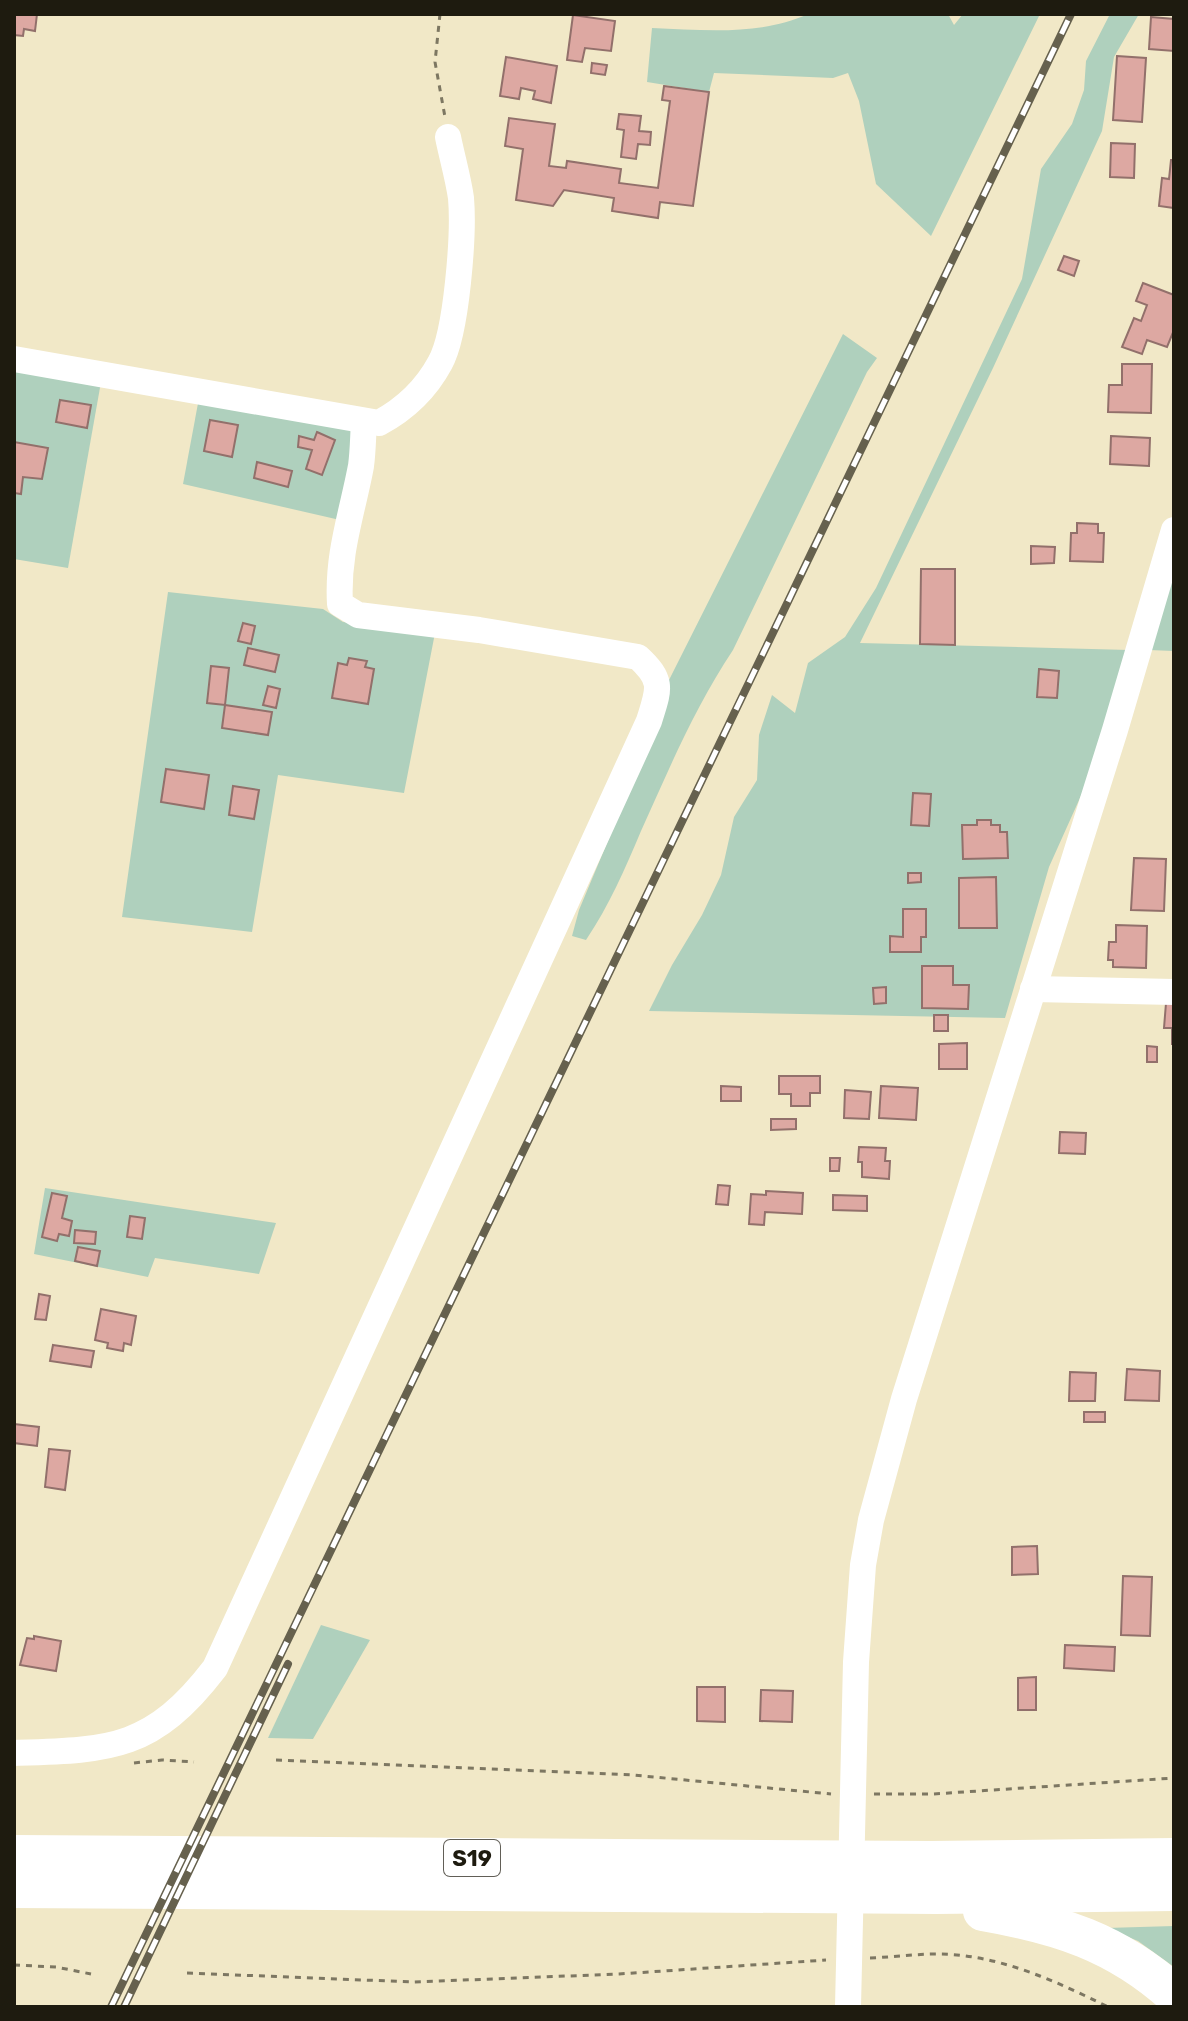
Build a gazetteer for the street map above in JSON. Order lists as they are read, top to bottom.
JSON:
{
  "streets": {
    "highway": ["S19"]
  }
}
